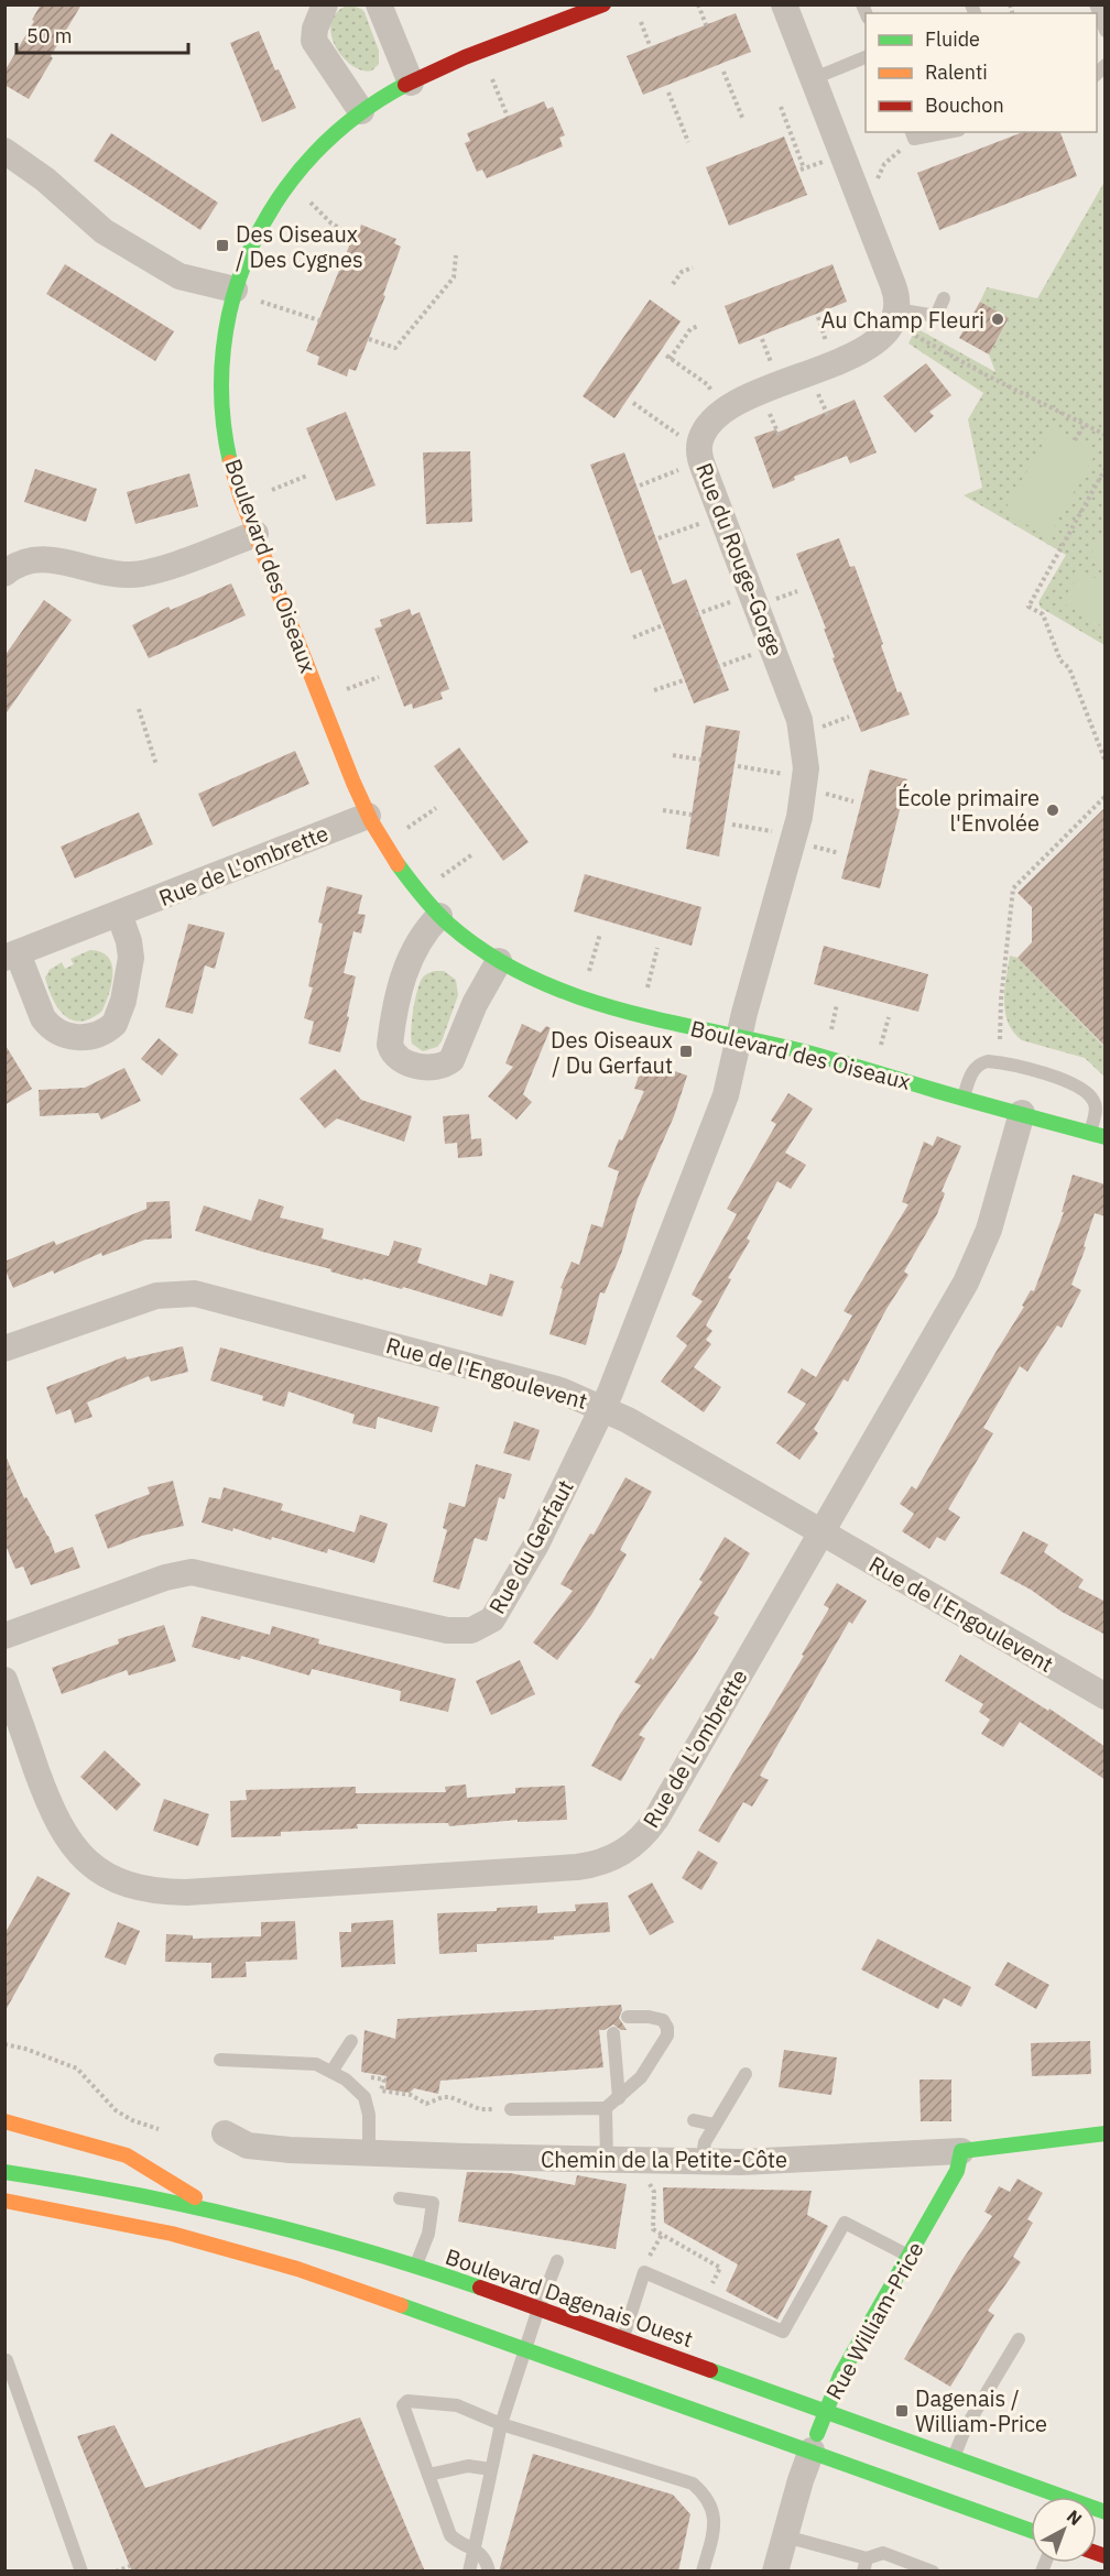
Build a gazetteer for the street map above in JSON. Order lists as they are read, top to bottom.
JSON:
{
  "streets": {
    "main road": [
      "Boulevard des Oiseaux",
      "Chemin de la Petite-Côte",
      "Boulevard Dagenais Ouest",
      "Rue William-Price"
    ],
    "street": [
      "Rue du Rouge-Gorge",
      "Rue de L'ombrette",
      "Rue de l'Engoulevent",
      "Rue du Gerfaut"
    ]
  },
  "crossings": [
    ["Rue du Rouge-Gorge", "Boulevard des Oiseaux"],
    ["Rue du Rouge-Gorge", "Rue du Gerfaut"],
    ["Boulevard des Oiseaux", "Rue de L'ombrette"],
    ["Boulevard des Oiseaux", "Rue du Gerfaut"],
    ["Rue de L'ombrette", "Rue de l'Engoulevent"],
    ["Rue de l'Engoulevent", "Rue du Gerfaut"],
    ["Chemin de la Petite-Côte", "Rue William-Price"],
    ["Boulevard Dagenais Ouest", "Rue William-Price"]
  ],
  "places": {
    "transit": ["Des Oiseaux / Des Cygnes", "Des Oiseaux / Du Gerfaut", "Dagenais / William-Price"],
    "other": ["Au Champ Fleuri", "École primaire l'Envolée"]
  },
  "legend": ["Fluide", "Ralenti", "Bouchon"],
  "scale_bar": "50 m",
  "north": "top right"
}
